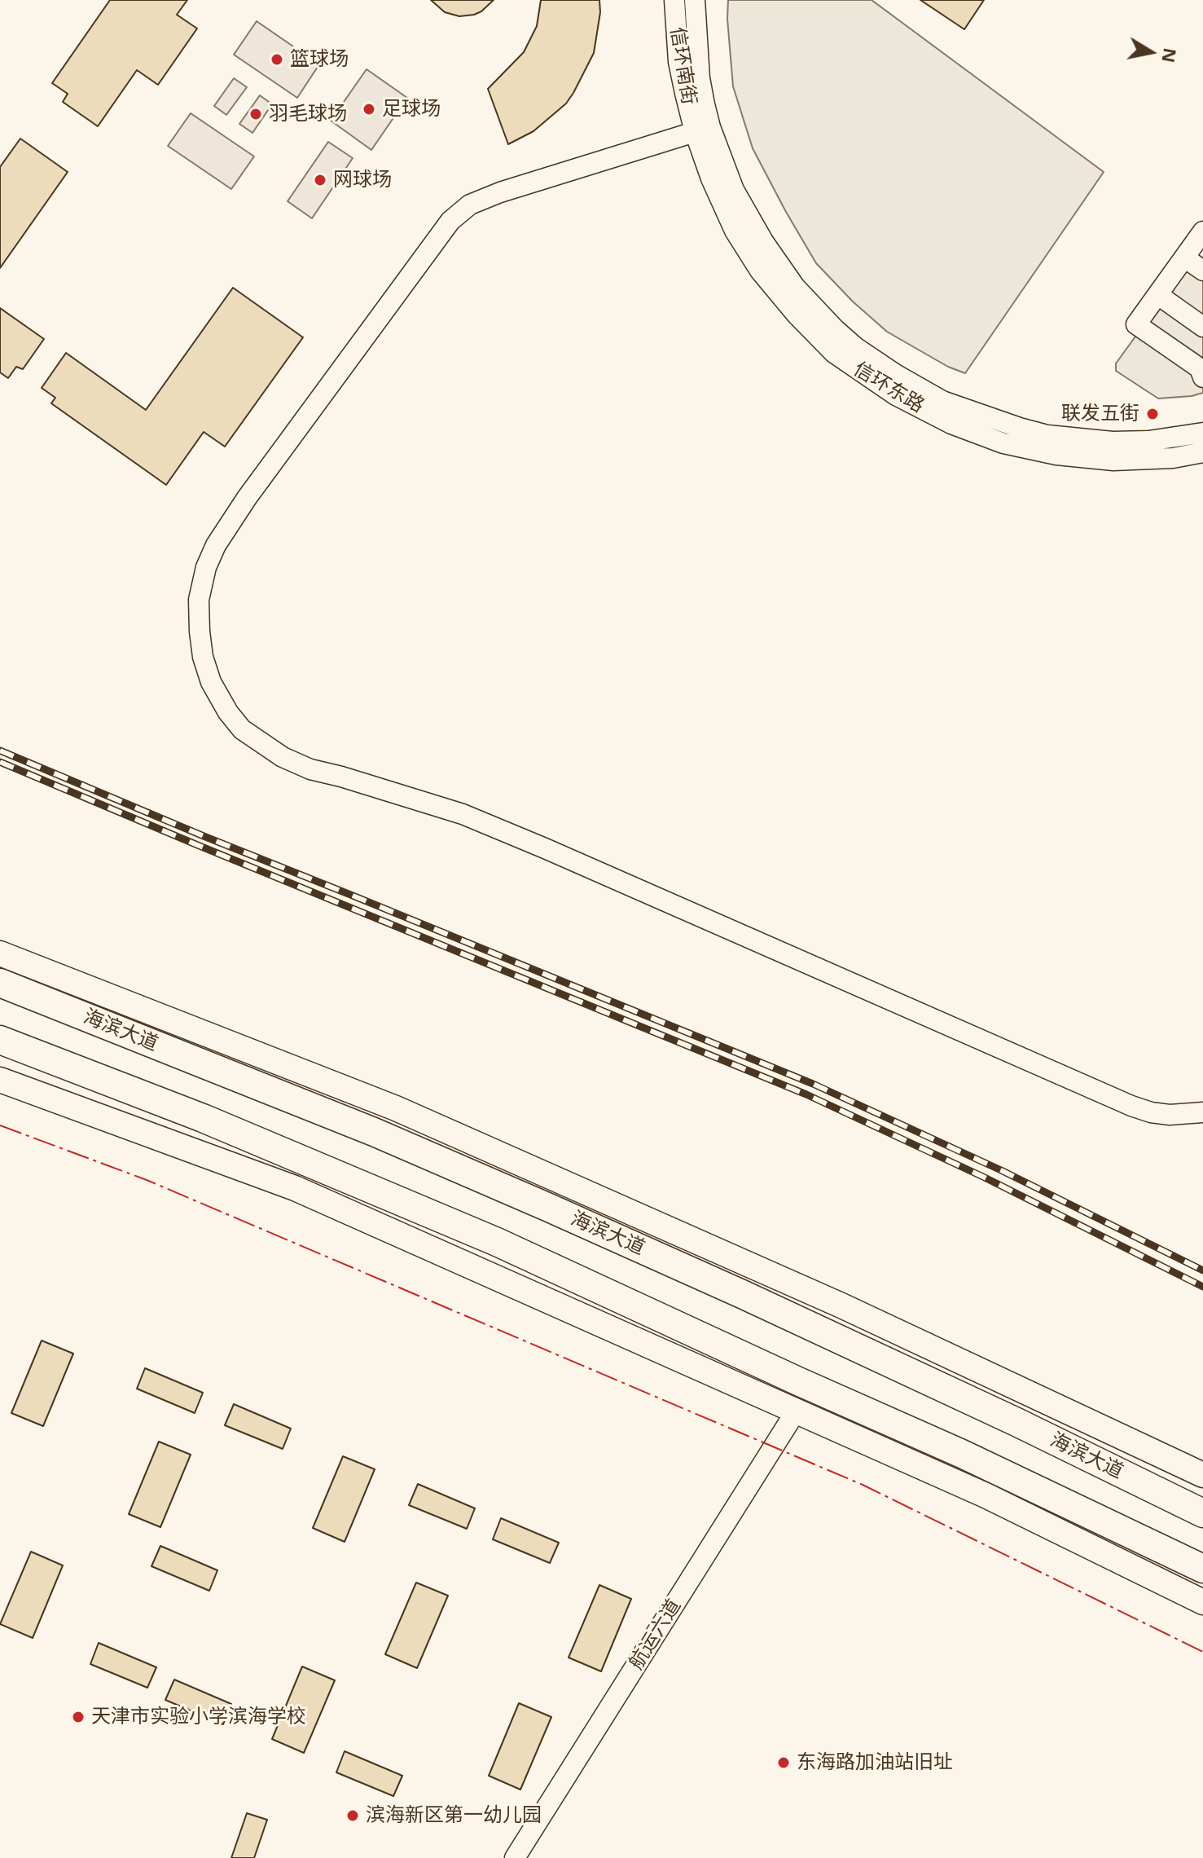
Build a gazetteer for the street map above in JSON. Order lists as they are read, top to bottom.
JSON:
{
  "streets": {
    "highway": ["海滨大道"],
    "street": ["信环南街", "信环东路", "航运六道"]
  },
  "crossings": [
    ["信环南街", "信环东路"]
  ],
  "places": [
    "篮球场",
    "足球场",
    "羽毛球场",
    "网球场",
    "联发五街",
    "天津市实验小学滨海学校",
    "东海路加油站旧址",
    "滨海新区第一幼儿园"
  ],
  "north": "right"
}
